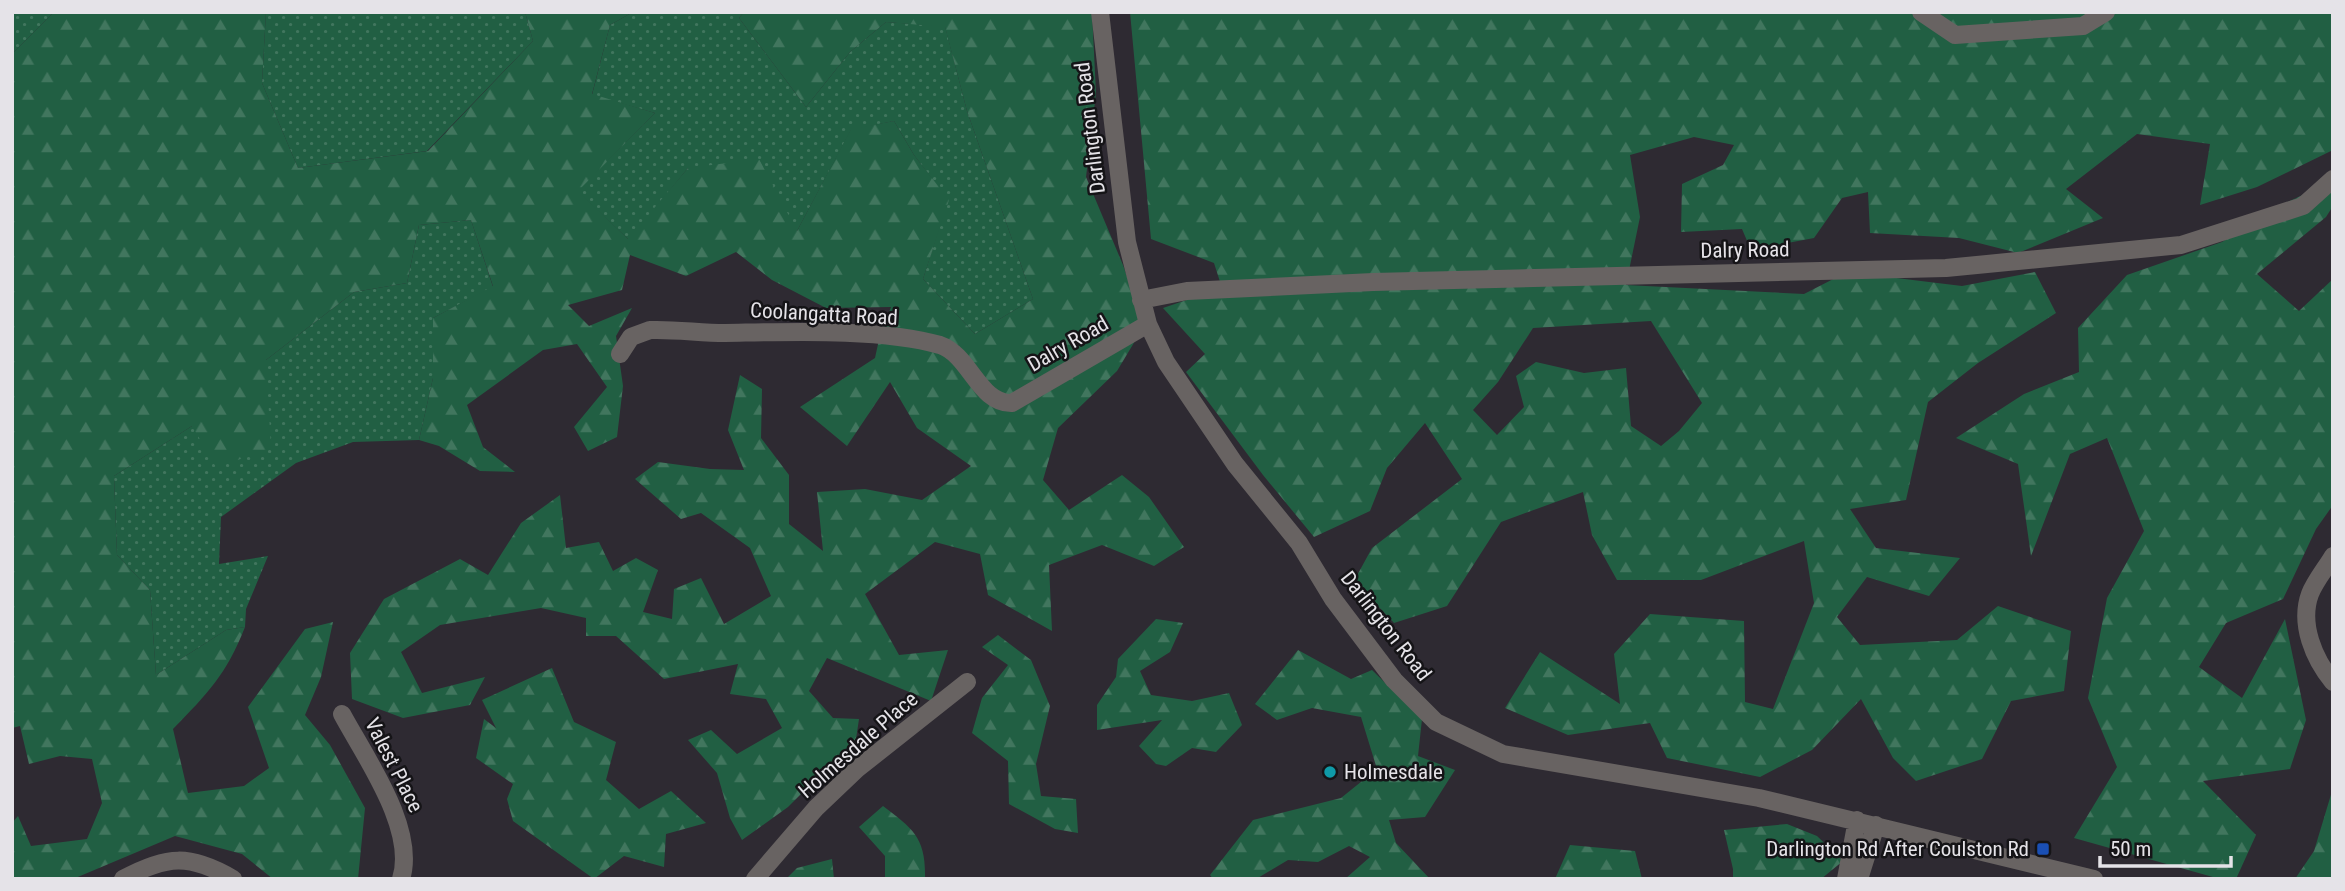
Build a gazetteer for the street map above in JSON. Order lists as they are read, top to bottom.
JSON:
{
  "streets": {
    "street": [
      "Darlington Road",
      "Dalry Road",
      "Coolangatta Road",
      "Holmesdale Place",
      "Valest Place"
    ]
  },
  "crossings": [
    ["Darlington Road", "Dalry Road"],
    ["Dalry Road", "Coolangatta Road"]
  ],
  "places": {
    "other": ["Holmesdale"],
    "transit": ["Darlington Rd After Coulston Rd"]
  },
  "scale_bar": "50 m"
}
